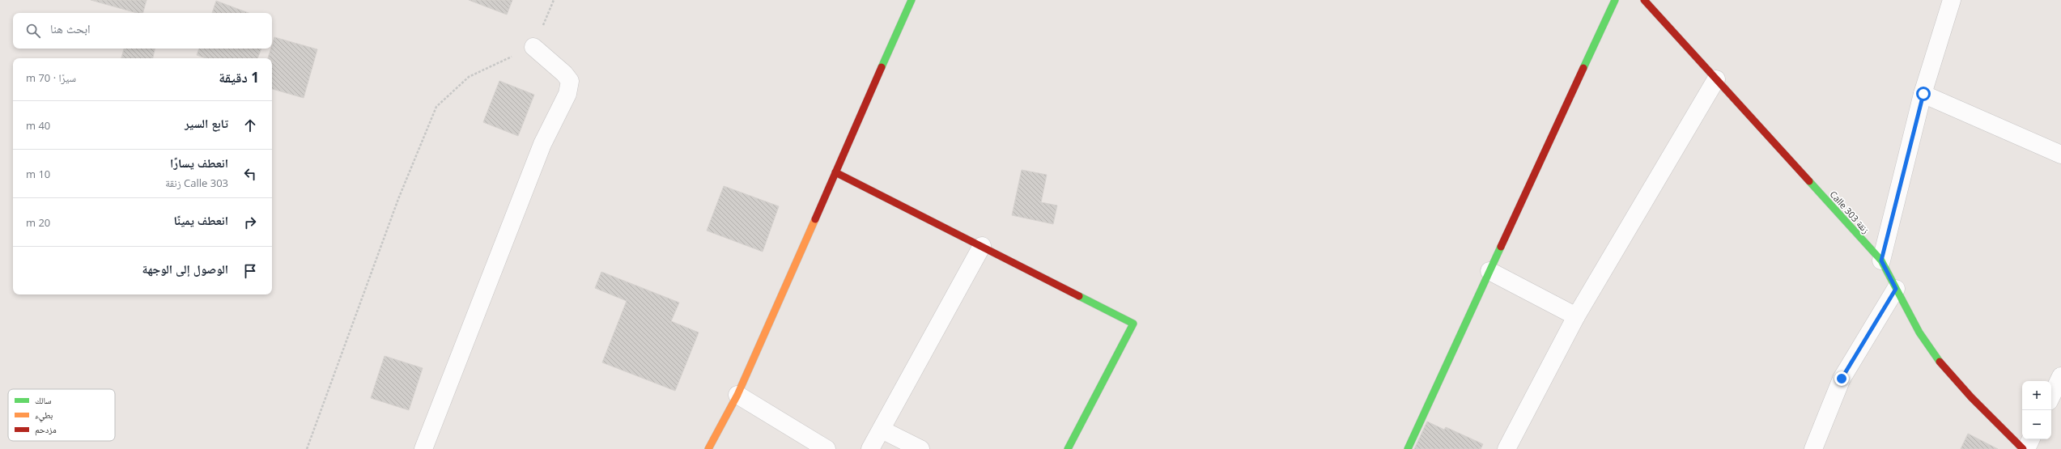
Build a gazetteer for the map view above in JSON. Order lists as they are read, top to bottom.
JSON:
{
  "streets": {
    "street": ["Calle 303 زنقة"]
  },
  "legend": ["سالك", "بطيء", "مزدحم"],
  "page": {
    "search": "ابحث هنا",
    "heading": ["1 دقيقة", "سيرًا · 70 m"],
    "list": [
      ["تابع السير", "40 m"],
      ["انعطف يسارًا", "Calle 303 زنقة", "10 m"],
      ["انعطف يمينًا", "20 m"],
      "الوصول إلى الوجهة"
    ],
    "map_buttons": ["+", "−"]
  }
}
